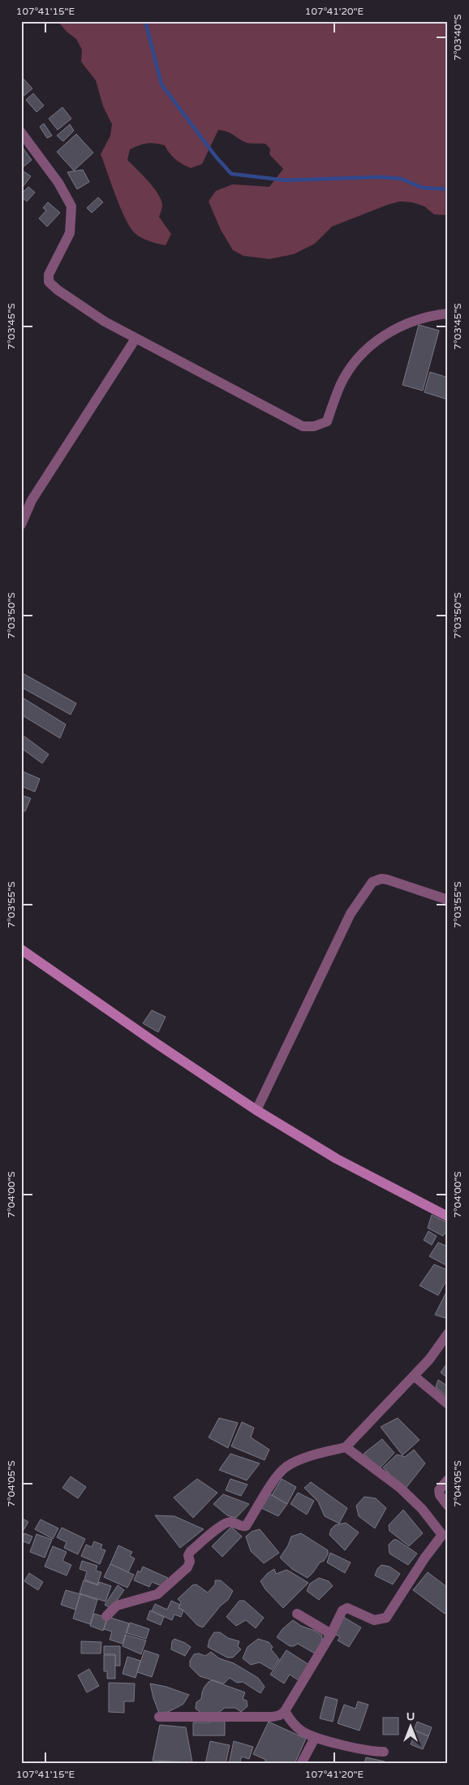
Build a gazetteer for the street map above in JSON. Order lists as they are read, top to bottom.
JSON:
{
  "north": "top",
  "coordinates": [
    "107°41'15\"E",
    "107°41'20\"E",
    "7°03'40\"S",
    "7°03'45\"S",
    "7°03'50\"S",
    "7°03'55\"S",
    "7°04'00\"S",
    "7°04'05\"S"
  ]
}
